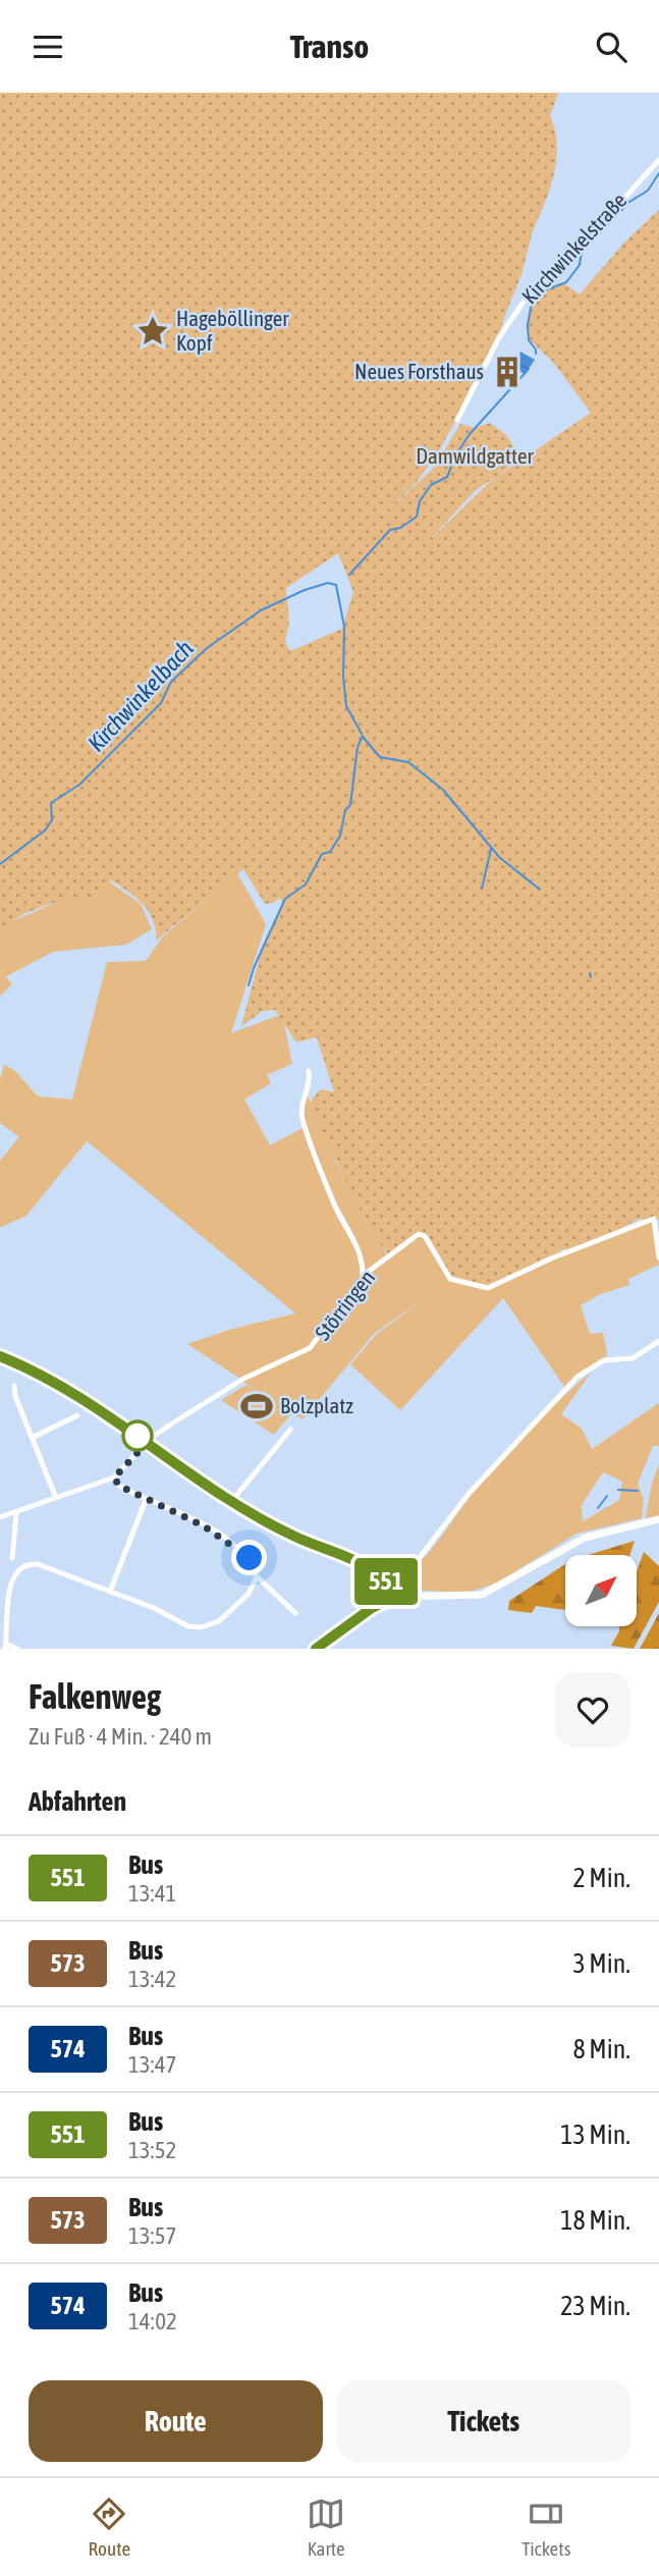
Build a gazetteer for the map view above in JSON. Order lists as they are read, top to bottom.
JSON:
{
  "streets": {
    "street": ["Kirchwinkelstraße", "Störringen"]
  },
  "water": ["Kirchwinkelbach"],
  "parks": ["Damwildgatter"],
  "places": {
    "place": ["Hageböllinger Kopf"],
    "building": ["Neues Forsthaus"],
    "sports": ["Bolzplatz"]
  },
  "lines": ["bus line 551"],
  "north": "top right",
  "page": {
    "header": "Transo",
    "on_map": "551",
    "heading": [
      ["Falkenweg", "Zu Fuß · 4 Min. · 240 m"],
      "Abfahrten"
    ],
    "list": [
      {
        "mark": "551",
        "name": "Bus",
        "note": "13:41",
        "value": "2 Min."
      },
      {
        "mark": "573",
        "name": "Bus",
        "note": "13:42",
        "value": "3 Min."
      },
      {
        "mark": "574",
        "name": "Bus",
        "note": "13:47",
        "value": "8 Min."
      },
      {
        "mark": "551",
        "name": "Bus",
        "note": "13:52",
        "value": "13 Min."
      },
      {
        "mark": "573",
        "name": "Bus",
        "note": "13:57",
        "value": "18 Min."
      },
      {
        "mark": "574",
        "name": "Bus",
        "note": "14:02",
        "value": "23 Min."
      }
    ],
    "buttons": ["Route", "Tickets"],
    "tabs": ["Route", "Karte", "Tickets"]
  }
}
